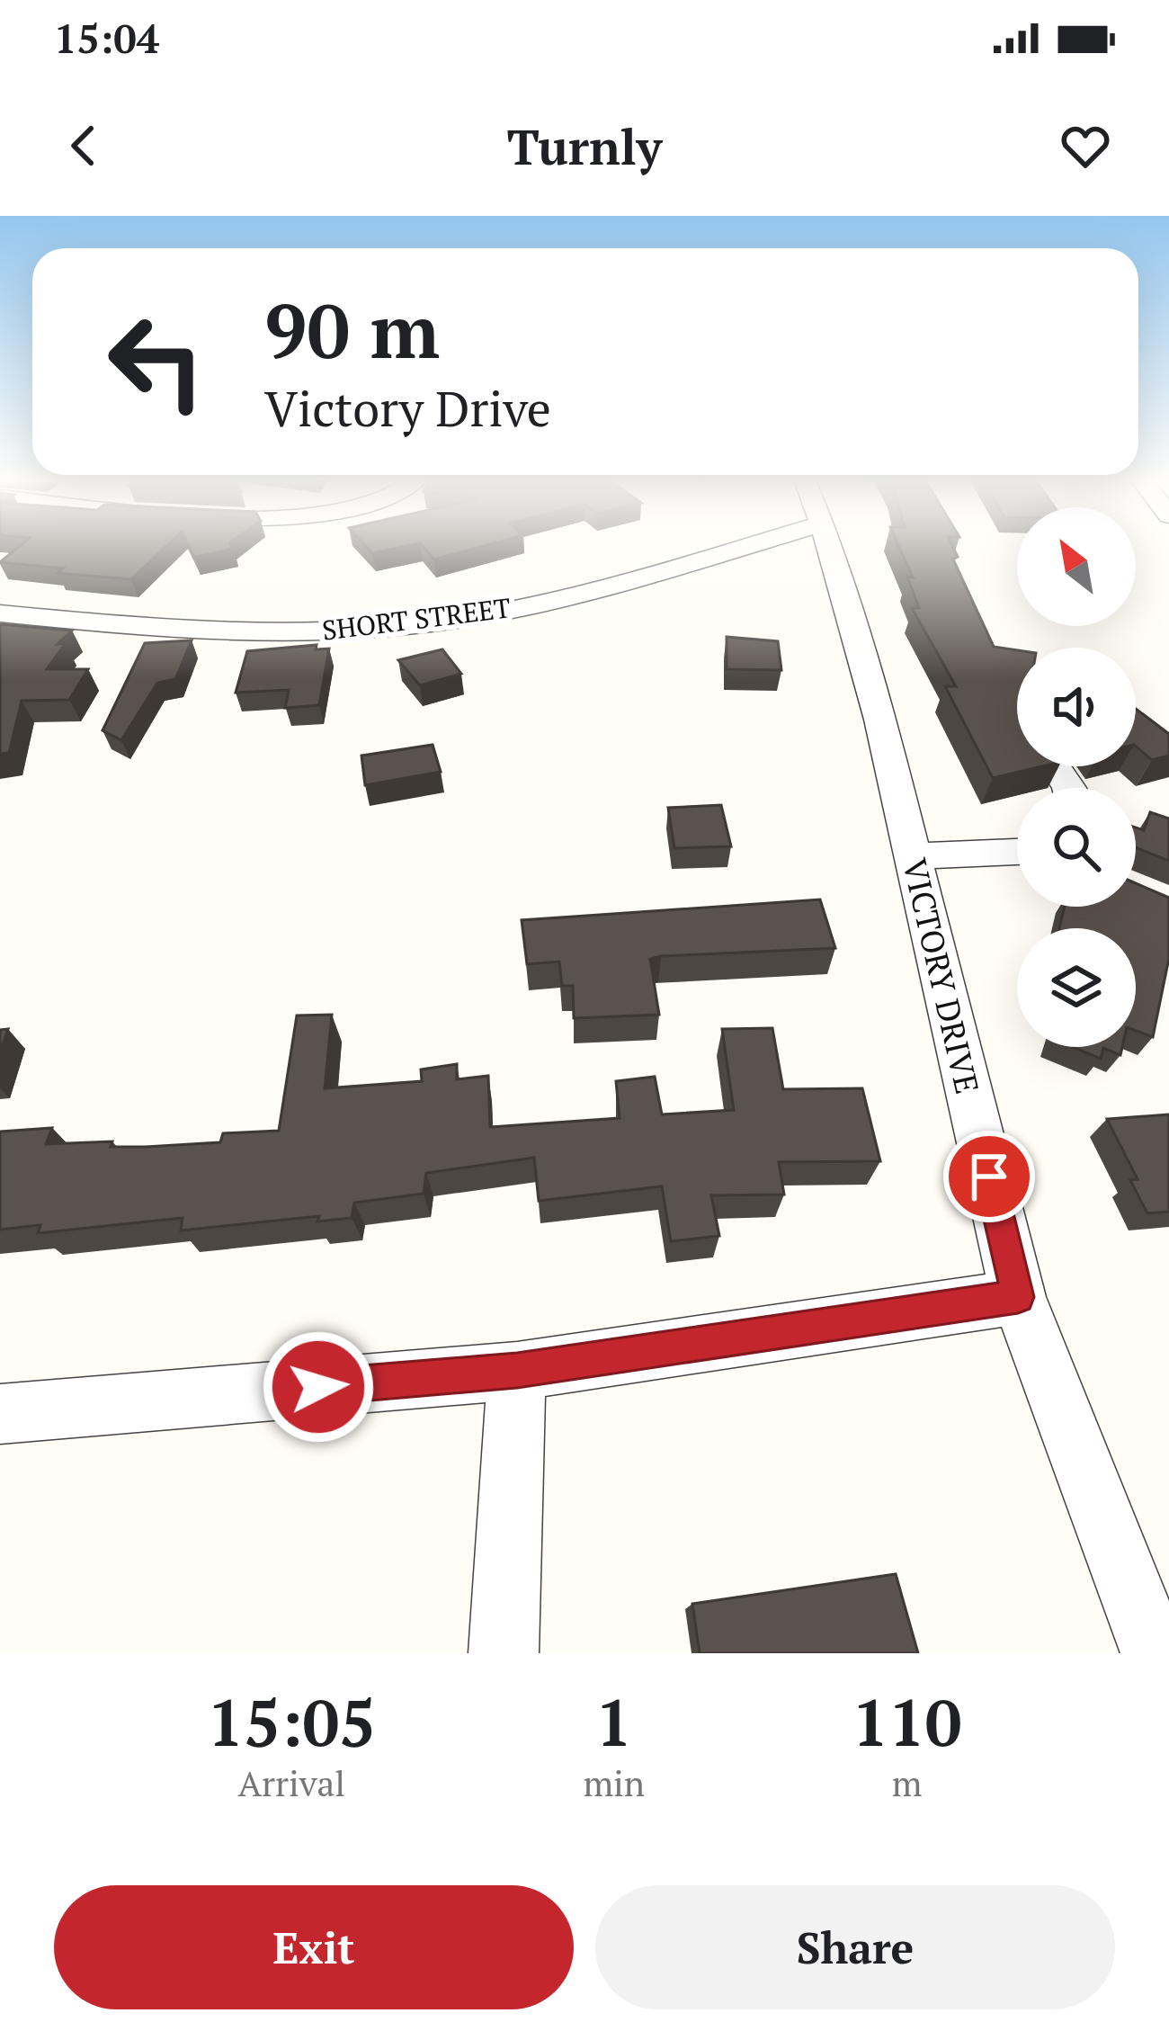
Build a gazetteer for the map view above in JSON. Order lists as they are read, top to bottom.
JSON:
{
  "streets": {
    "street": ["SHORT STREET", "VICTORY DRIVE"]
  },
  "north": "top left",
  "page": {
    "status": "15:04",
    "header": "Turnly",
    "turn": ["90 m", "Victory Drive"],
    "eta": [
      "15:05",
      "Arrival",
      "1",
      "min",
      "110",
      "m"
    ],
    "buttons": ["Exit", "Share"]
  }
}
